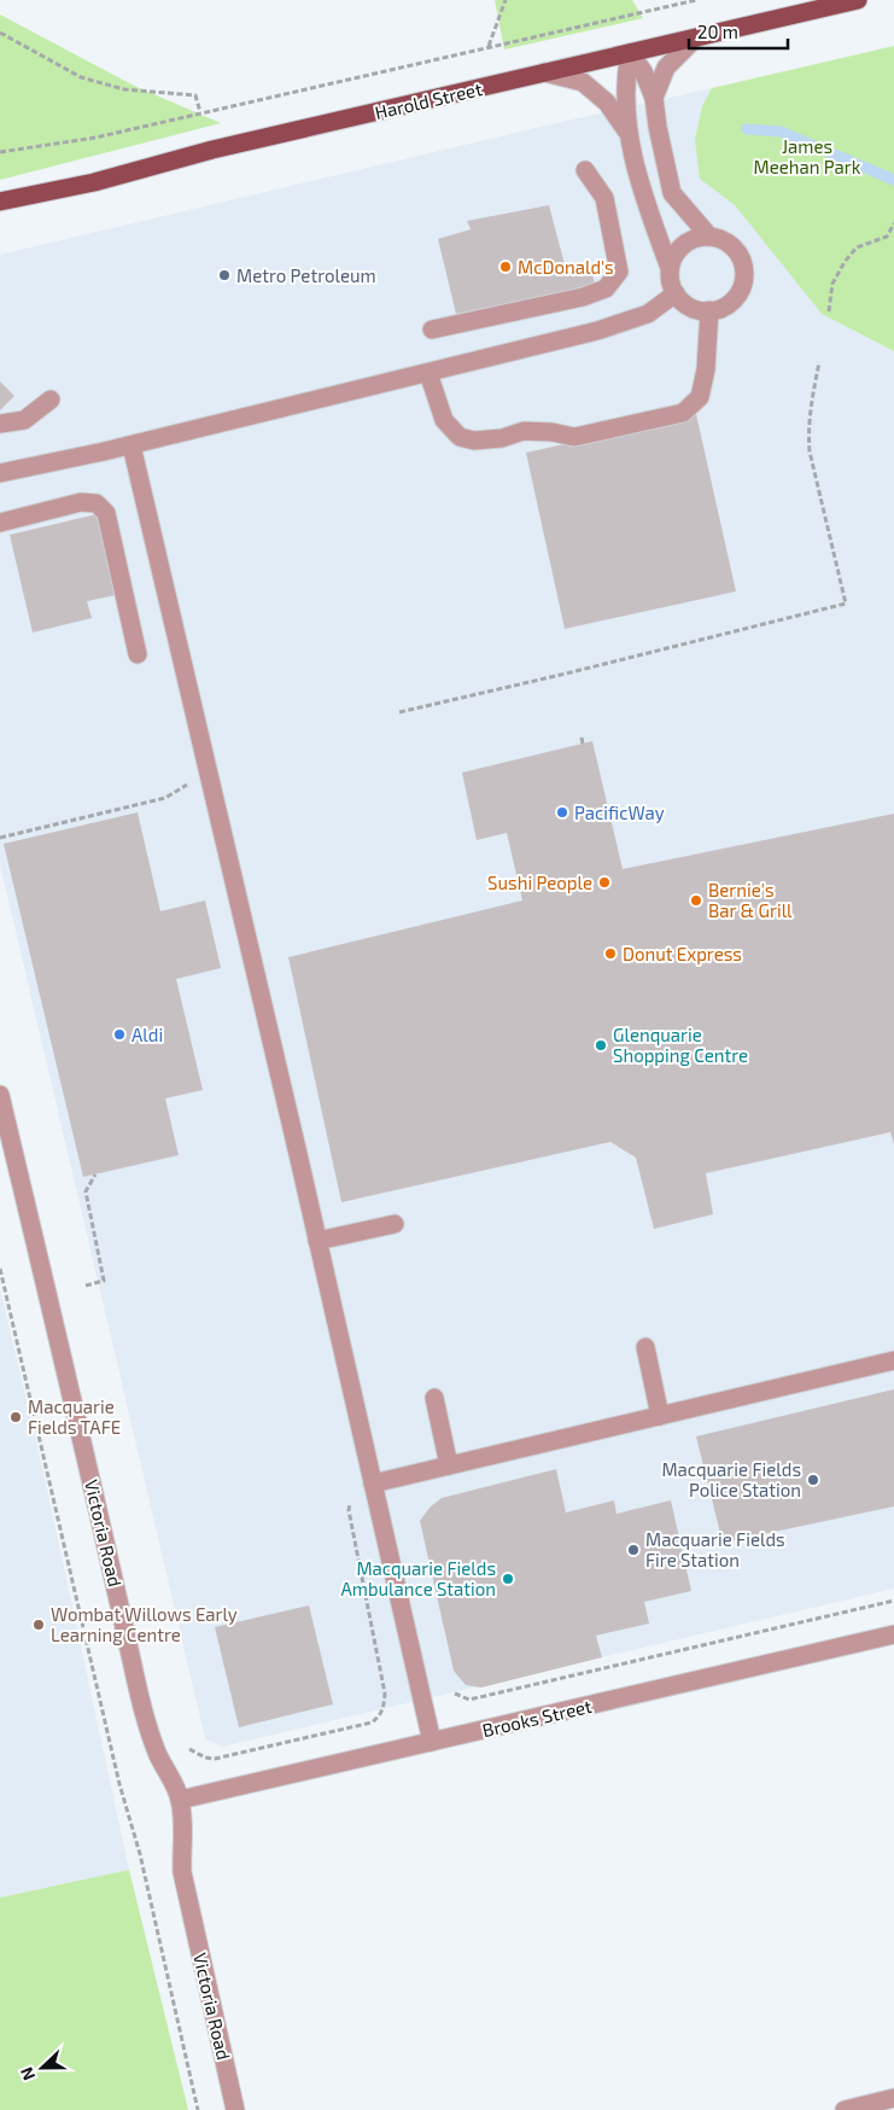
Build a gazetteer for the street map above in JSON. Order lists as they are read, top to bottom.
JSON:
{
  "streets": {
    "main road": ["Harold Street"],
    "street": ["Victoria Road", "Brooks Street"]
  },
  "crossings": [
    ["Victoria Road", "Brooks Street"]
  ],
  "parks": ["James Meehan Park"],
  "places": [
    "McDonald's",
    "Metro Petroleum",
    "PacificWay",
    "Sushi People",
    "Bernie's Bar & Grill",
    "Donut Express",
    "Aldi",
    "Glenquarie Shopping Centre",
    "Macquarie Fields TAFE",
    "Macquarie Fields Police Station",
    "Macquarie Fields Fire Station",
    "Macquarie Fields Ambulance Station",
    "Wombat Willows Early Learning Centre"
  ],
  "scale_bar": "20 m",
  "north": "left"
}
